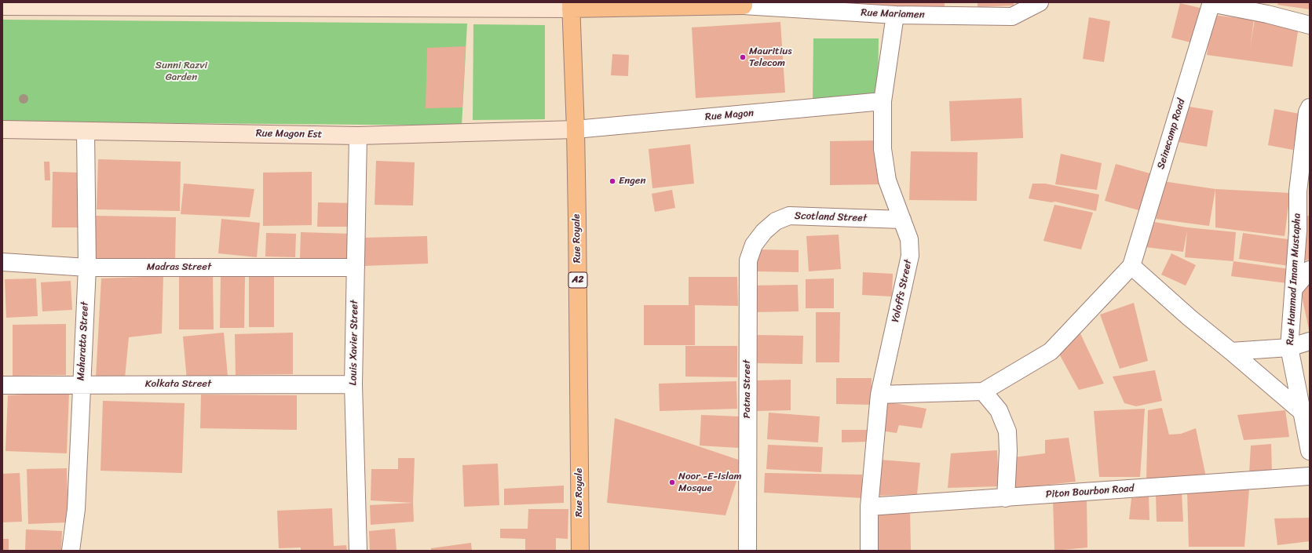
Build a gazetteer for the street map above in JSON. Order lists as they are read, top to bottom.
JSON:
{
  "streets": {
    "main road": ["Rue Magon Est", "Rue Royale", "A2"],
    "street": [
      "Rue Mariamen",
      "Rue Magon",
      "Seinecamp Road",
      "Scotland Street",
      "Madras Street",
      "Rue Hammad Imam Mustapha",
      "Yoloffs Street",
      "Maharatta Street",
      "Louis Xavier Street",
      "Kolkata Street",
      "Patna Street",
      "Piton Bourbon Road"
    ]
  },
  "crossings": [
    ["Rue Mariamen", "Yoloffs Street"],
    ["Rue Magon", "Rue Magon Est"],
    ["Rue Magon", "Rue Royale"],
    ["Rue Magon", "Yoloffs Street"],
    ["Rue Magon Est", "Rue Royale"],
    ["Rue Magon Est", "Maharatta Street"],
    ["Rue Magon Est", "Louis Xavier Street"],
    ["Scotland Street", "Yoloffs Street"],
    ["Scotland Street", "Patna Street"],
    ["Madras Street", "Maharatta Street"],
    ["Madras Street", "Louis Xavier Street"],
    ["Yoloffs Street", "Piton Bourbon Road"],
    ["Maharatta Street", "Kolkata Street"],
    ["Louis Xavier Street", "Kolkata Street"]
  ],
  "parks": ["Sunni Razvi Garden"],
  "places": ["Mauritius Telecom", "Engen", "Noor -E-Islam Mosque"]
}
